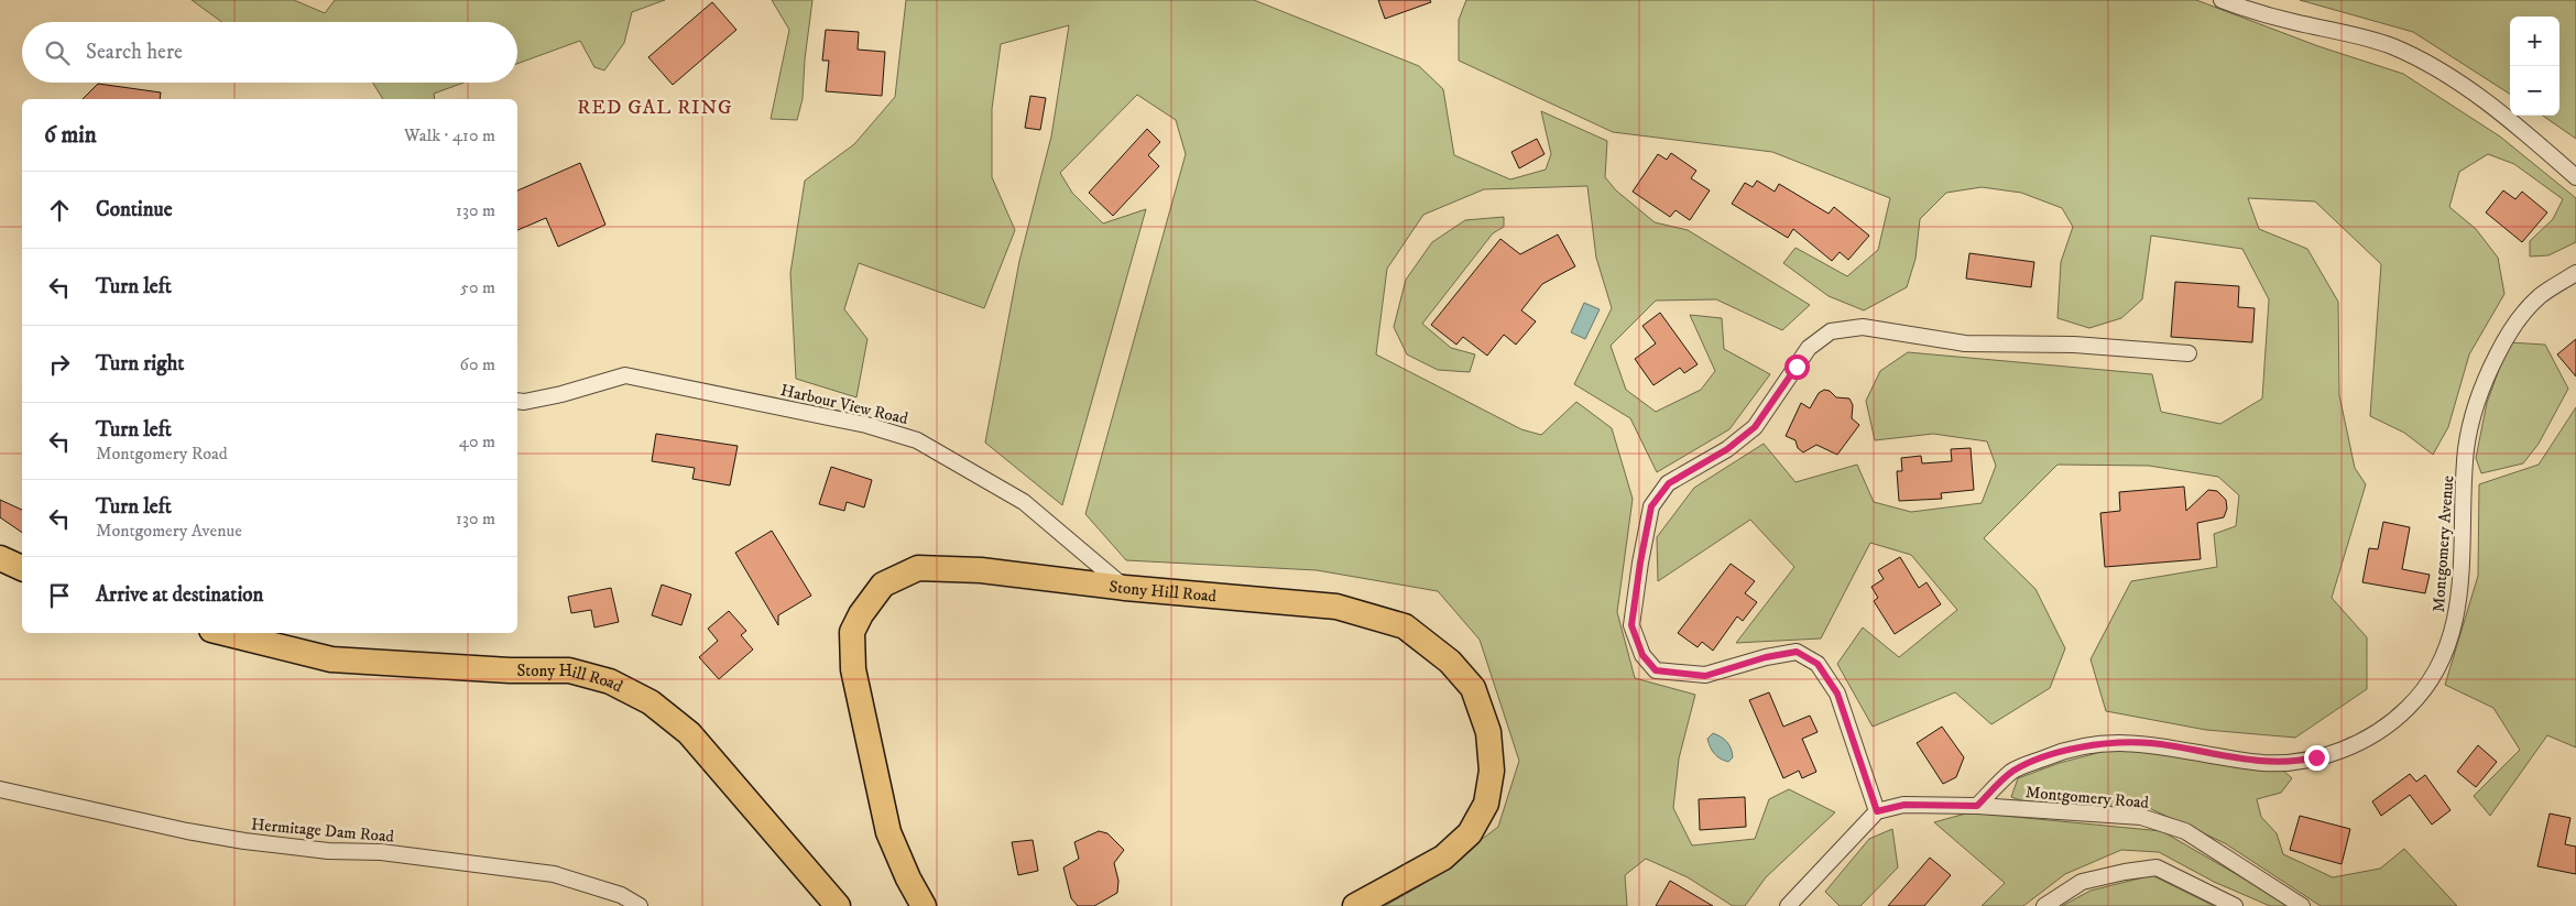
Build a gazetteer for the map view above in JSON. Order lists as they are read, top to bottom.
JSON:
{
  "streets": {
    "main road": ["Stony Hill Road"],
    "street": [
      "Harbour View Road",
      "Montgomery Avenue",
      "Montgomery Road",
      "Hermitage Dam Road"
    ]
  },
  "crossings": [
    ["Harbour View Road", "Stony Hill Road"],
    ["Montgomery Avenue", "Montgomery Road"]
  ],
  "districts": ["RED GAL RING"],
  "page": {
    "map_buttons": ["+", "−"],
    "search": "Search here",
    "heading": ["6 min", "Walk · 410 m"],
    "list": [
      ["Continue", "130 m"],
      ["Turn left", "50 m"],
      ["Turn right", "60 m"],
      ["Turn left", "Montgomery Road", "40 m"],
      ["Turn left", "Montgomery Avenue", "130 m"],
      "Arrive at destination"
    ]
  }
}
